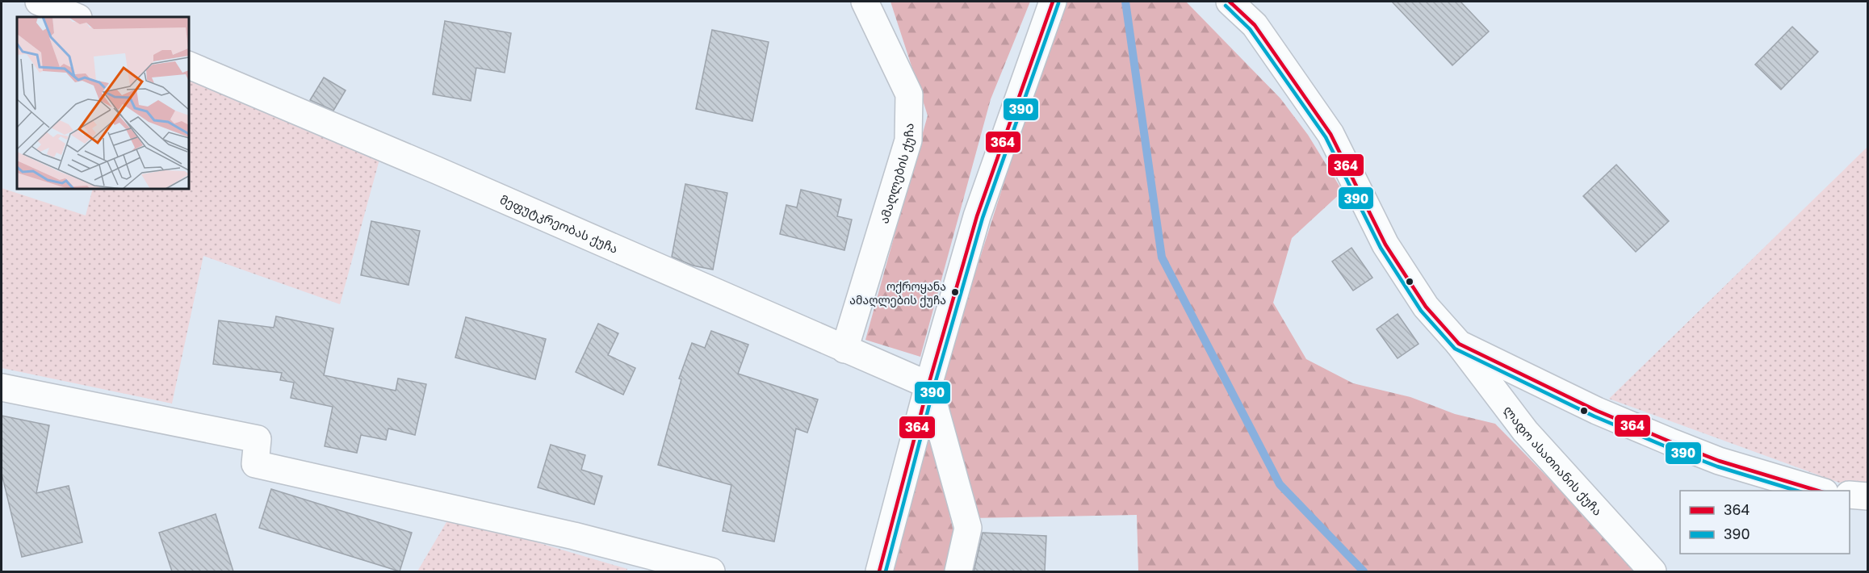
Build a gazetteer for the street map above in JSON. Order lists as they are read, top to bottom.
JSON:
{
  "streets": {
    "street": ["ამაღლების ქუჩა", "მეფუტკრეობას ქუჩა", "ლადო ასათიანის ქუჩა"]
  },
  "crossings": [
    ["ამაღლების ქუჩა", "მეფუტკრეობას ქუჩა"]
  ],
  "places": ["ოქროყანა ამაღლების ქუჩა"],
  "lines": ["transit line 364", "transit line 390"],
  "legend": ["364", "390"]
}
